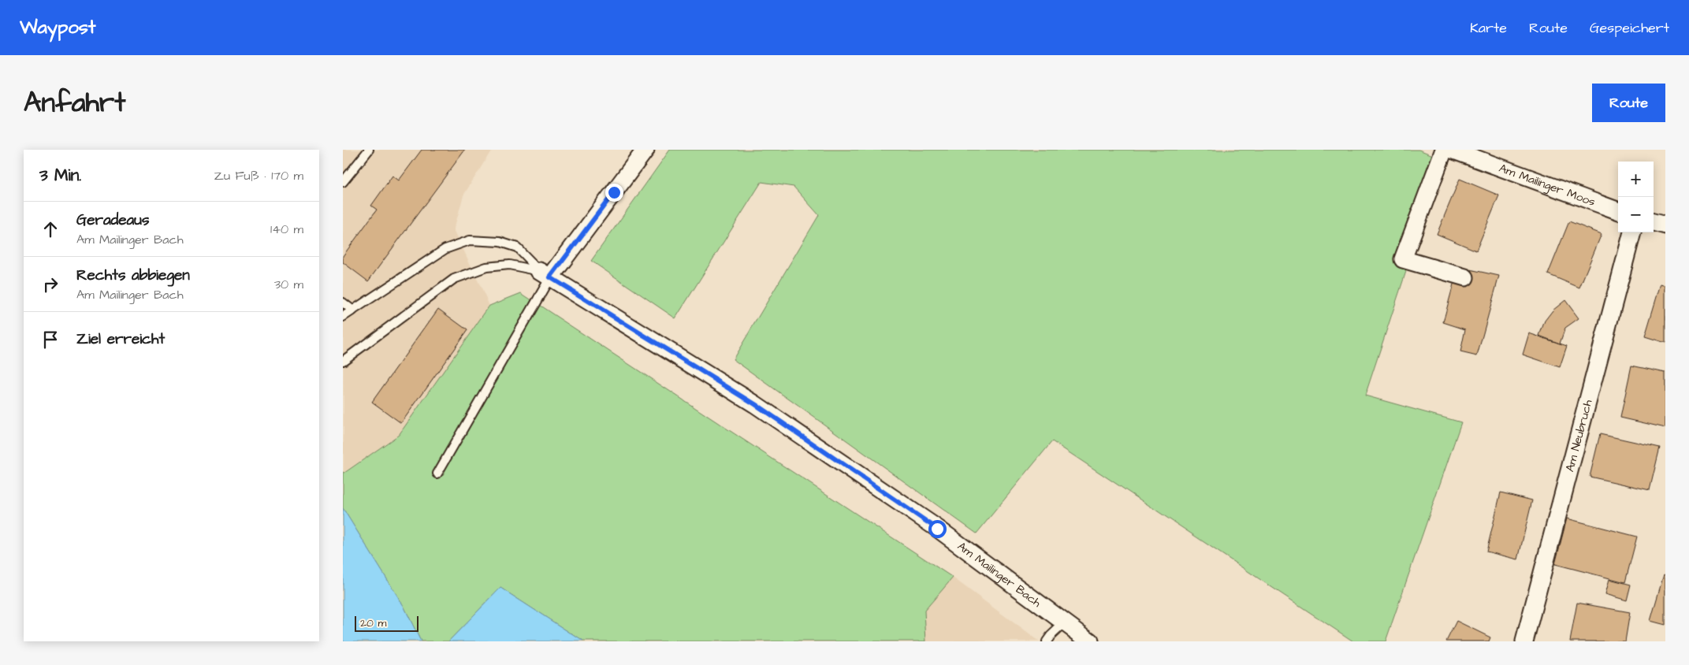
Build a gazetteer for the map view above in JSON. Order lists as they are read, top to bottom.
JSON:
{
  "streets": {
    "street": ["Am Mailinger Moos", "Am Neubruch", "Am Mailinger Bach"]
  },
  "scale_bar": "20 m",
  "page": {
    "header": "Waypost",
    "nav": ["Karte", "Route", "Gespeichert"],
    "title": "Anfahrt",
    "buttons": "Route",
    "heading": ["3 Min.", "Zu Fuß · 170 m"],
    "map_buttons": ["+", "−"],
    "list": [
      ["Geradeaus", "Am Mailinger Bach", "140 m"],
      ["Rechts abbiegen", "Am Mailinger Bach", "30 m"],
      "Ziel erreicht"
    ],
    "scale": "20 m"
  }
}
